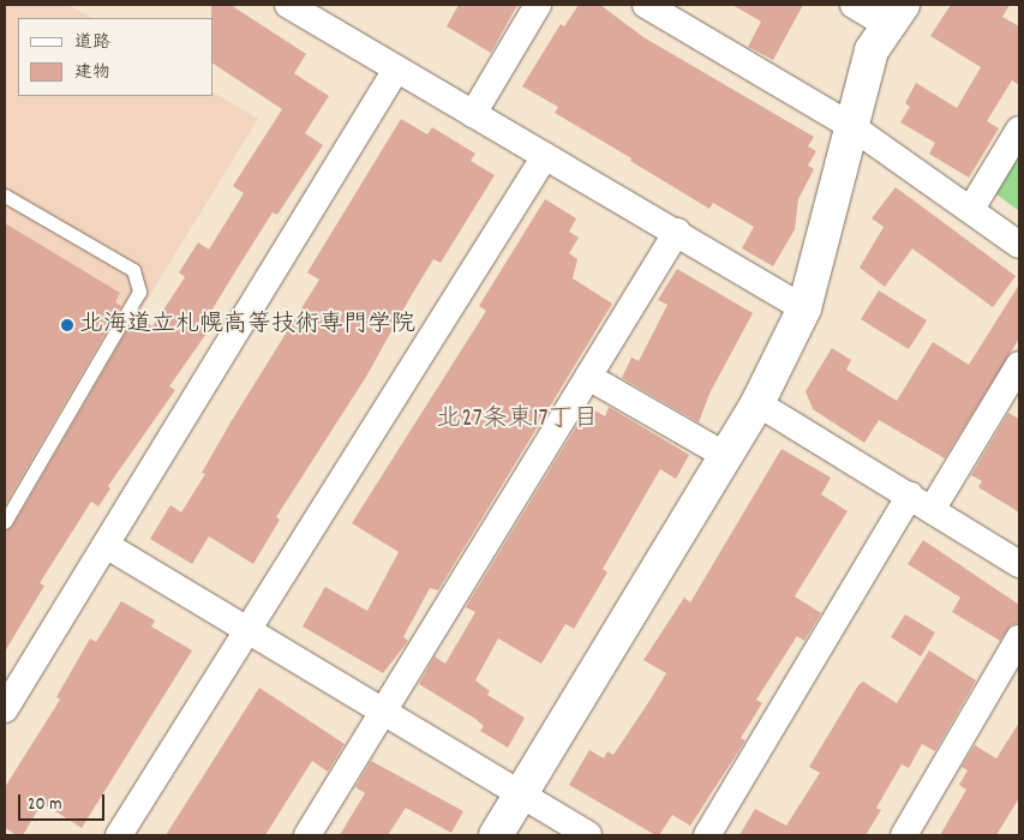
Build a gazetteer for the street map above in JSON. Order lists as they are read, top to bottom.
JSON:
{
  "districts": ["北27条東17丁目"],
  "places": ["北海道立札幌高等技術専門学院"],
  "legend": ["道路", "建物"],
  "scale_bar": "20 m"
}
